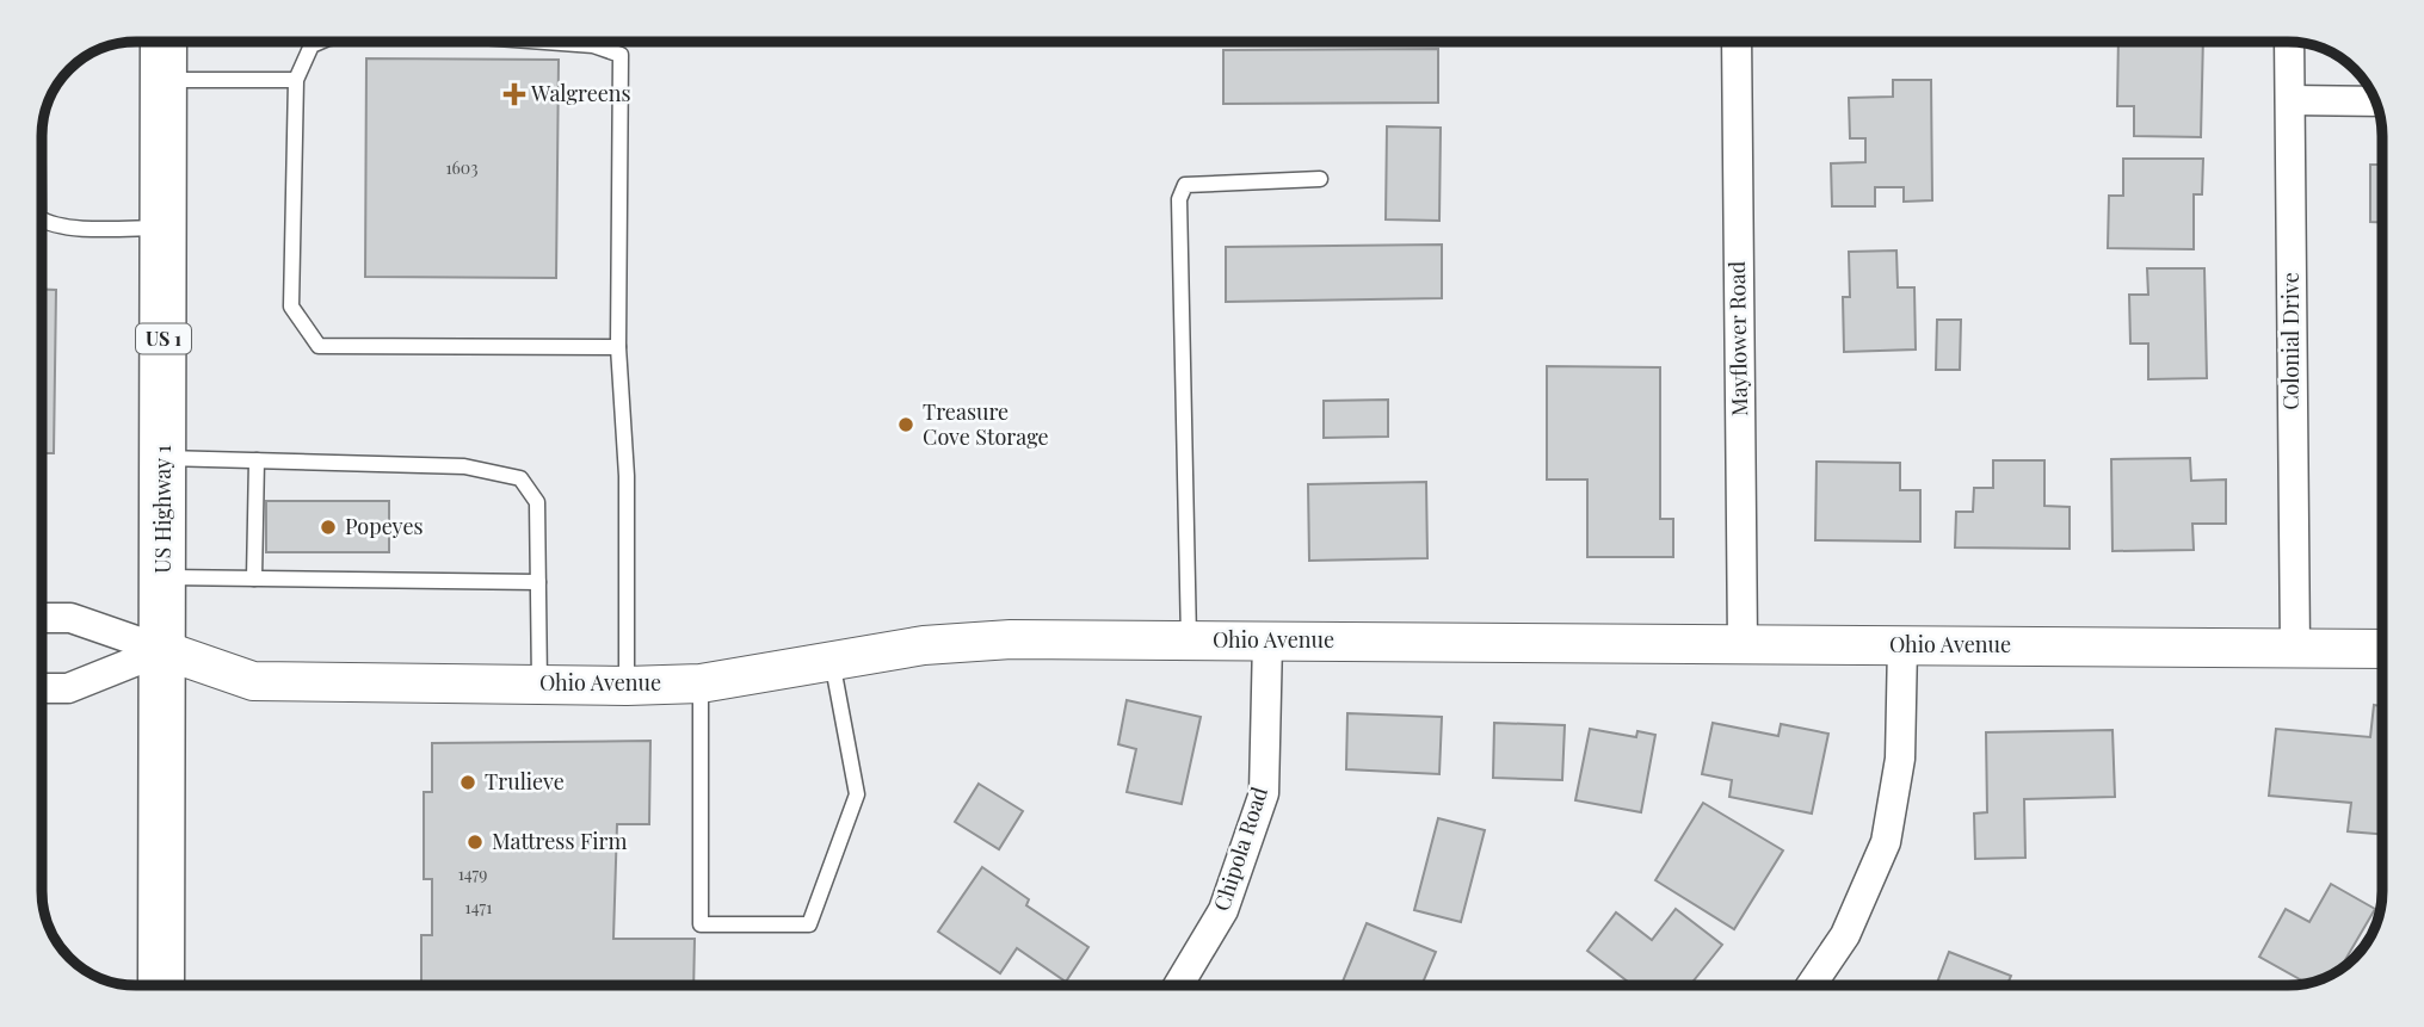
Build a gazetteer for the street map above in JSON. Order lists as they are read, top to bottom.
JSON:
{
  "streets": {
    "main road": ["US 1", "US Highway 1"],
    "street": [
      "Mayflower Road",
      "Colonial Drive",
      "Ohio Avenue",
      "Chipola Road"
    ]
  },
  "crossings": [
    ["Mayflower Road", "Ohio Avenue"],
    ["Colonial Drive", "Ohio Avenue"],
    ["US Highway 1", "Ohio Avenue"],
    ["Ohio Avenue", "Chipola Road"]
  ],
  "places": {
    "health": ["Walgreens"],
    "other": [
      "Treasure Cove Storage",
      "Popeyes",
      "Trulieve",
      "Mattress Firm"
    ]
  },
  "house_numbers": ["1603", "1479", "1471"]
}
